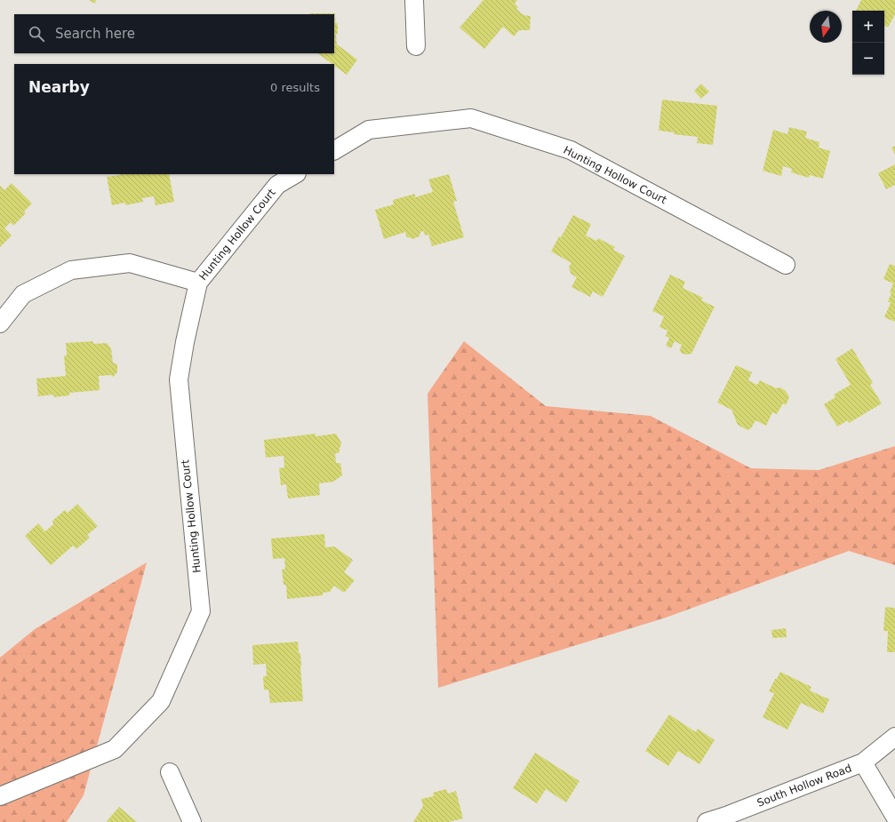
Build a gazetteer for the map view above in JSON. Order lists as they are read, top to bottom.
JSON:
{
  "streets": {
    "street": ["Hunting Hollow Court", "South Hollow Road"]
  },
  "north": "bottom",
  "page": {
    "map_buttons": ["+", "−"],
    "search": "Search here",
    "heading": ["Nearby", "0 results"]
  }
}
